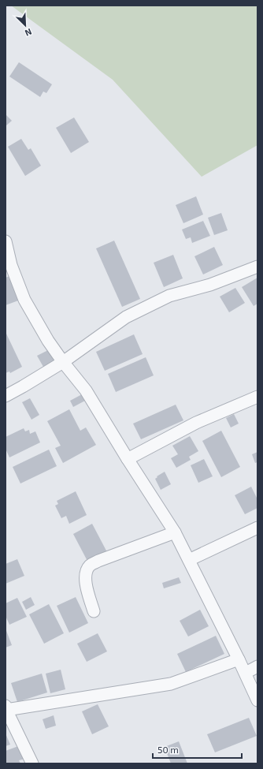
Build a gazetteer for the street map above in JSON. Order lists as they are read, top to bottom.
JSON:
{
  "scale_bar": "50 m",
  "north": "bottom right"
}
